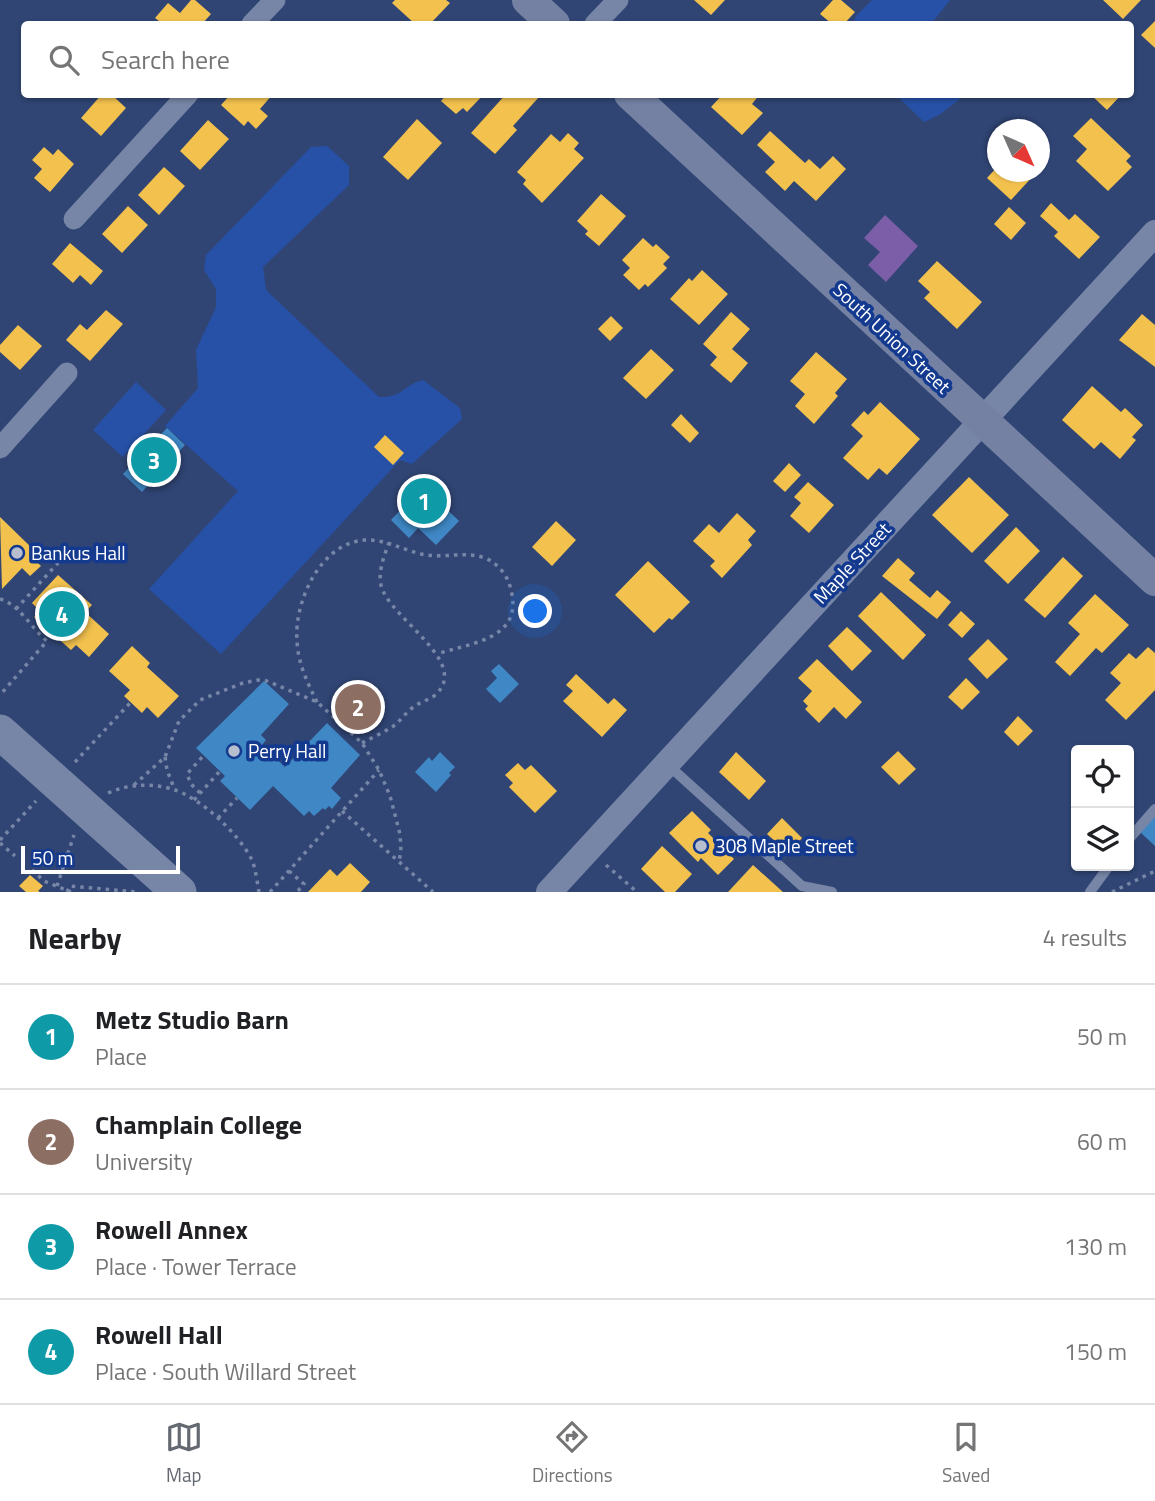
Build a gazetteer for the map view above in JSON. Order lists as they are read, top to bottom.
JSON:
{
  "streets": {
    "main road": ["South Union Street"],
    "street": ["Maple Street"]
  },
  "crossings": [
    ["South Union Street", "Maple Street"]
  ],
  "places": ["Bankus Hall", "Perry Hall", "308 Maple Street"],
  "scale_bar": "50 m",
  "north": "bottom right",
  "page": {
    "search": "Search here",
    "pins": [
      "3",
      "1",
      "4",
      "2"
    ],
    "scale": "50 m",
    "heading": ["Nearby", "4 results"],
    "list": [
      {
        "mark": "1",
        "name": "Metz Studio Barn",
        "note": "Place",
        "value": "50 m"
      },
      {
        "mark": "2",
        "name": "Champlain College",
        "note": "University",
        "value": "60 m"
      },
      {
        "mark": "3",
        "name": "Rowell Annex",
        "note": "Place · Tower Terrace",
        "value": "130 m"
      },
      {
        "mark": "4",
        "name": "Rowell Hall",
        "note": "Place · South Willard Street",
        "value": "150 m"
      }
    ],
    "nav": ["Map", "Directions", "Saved"]
  }
}
